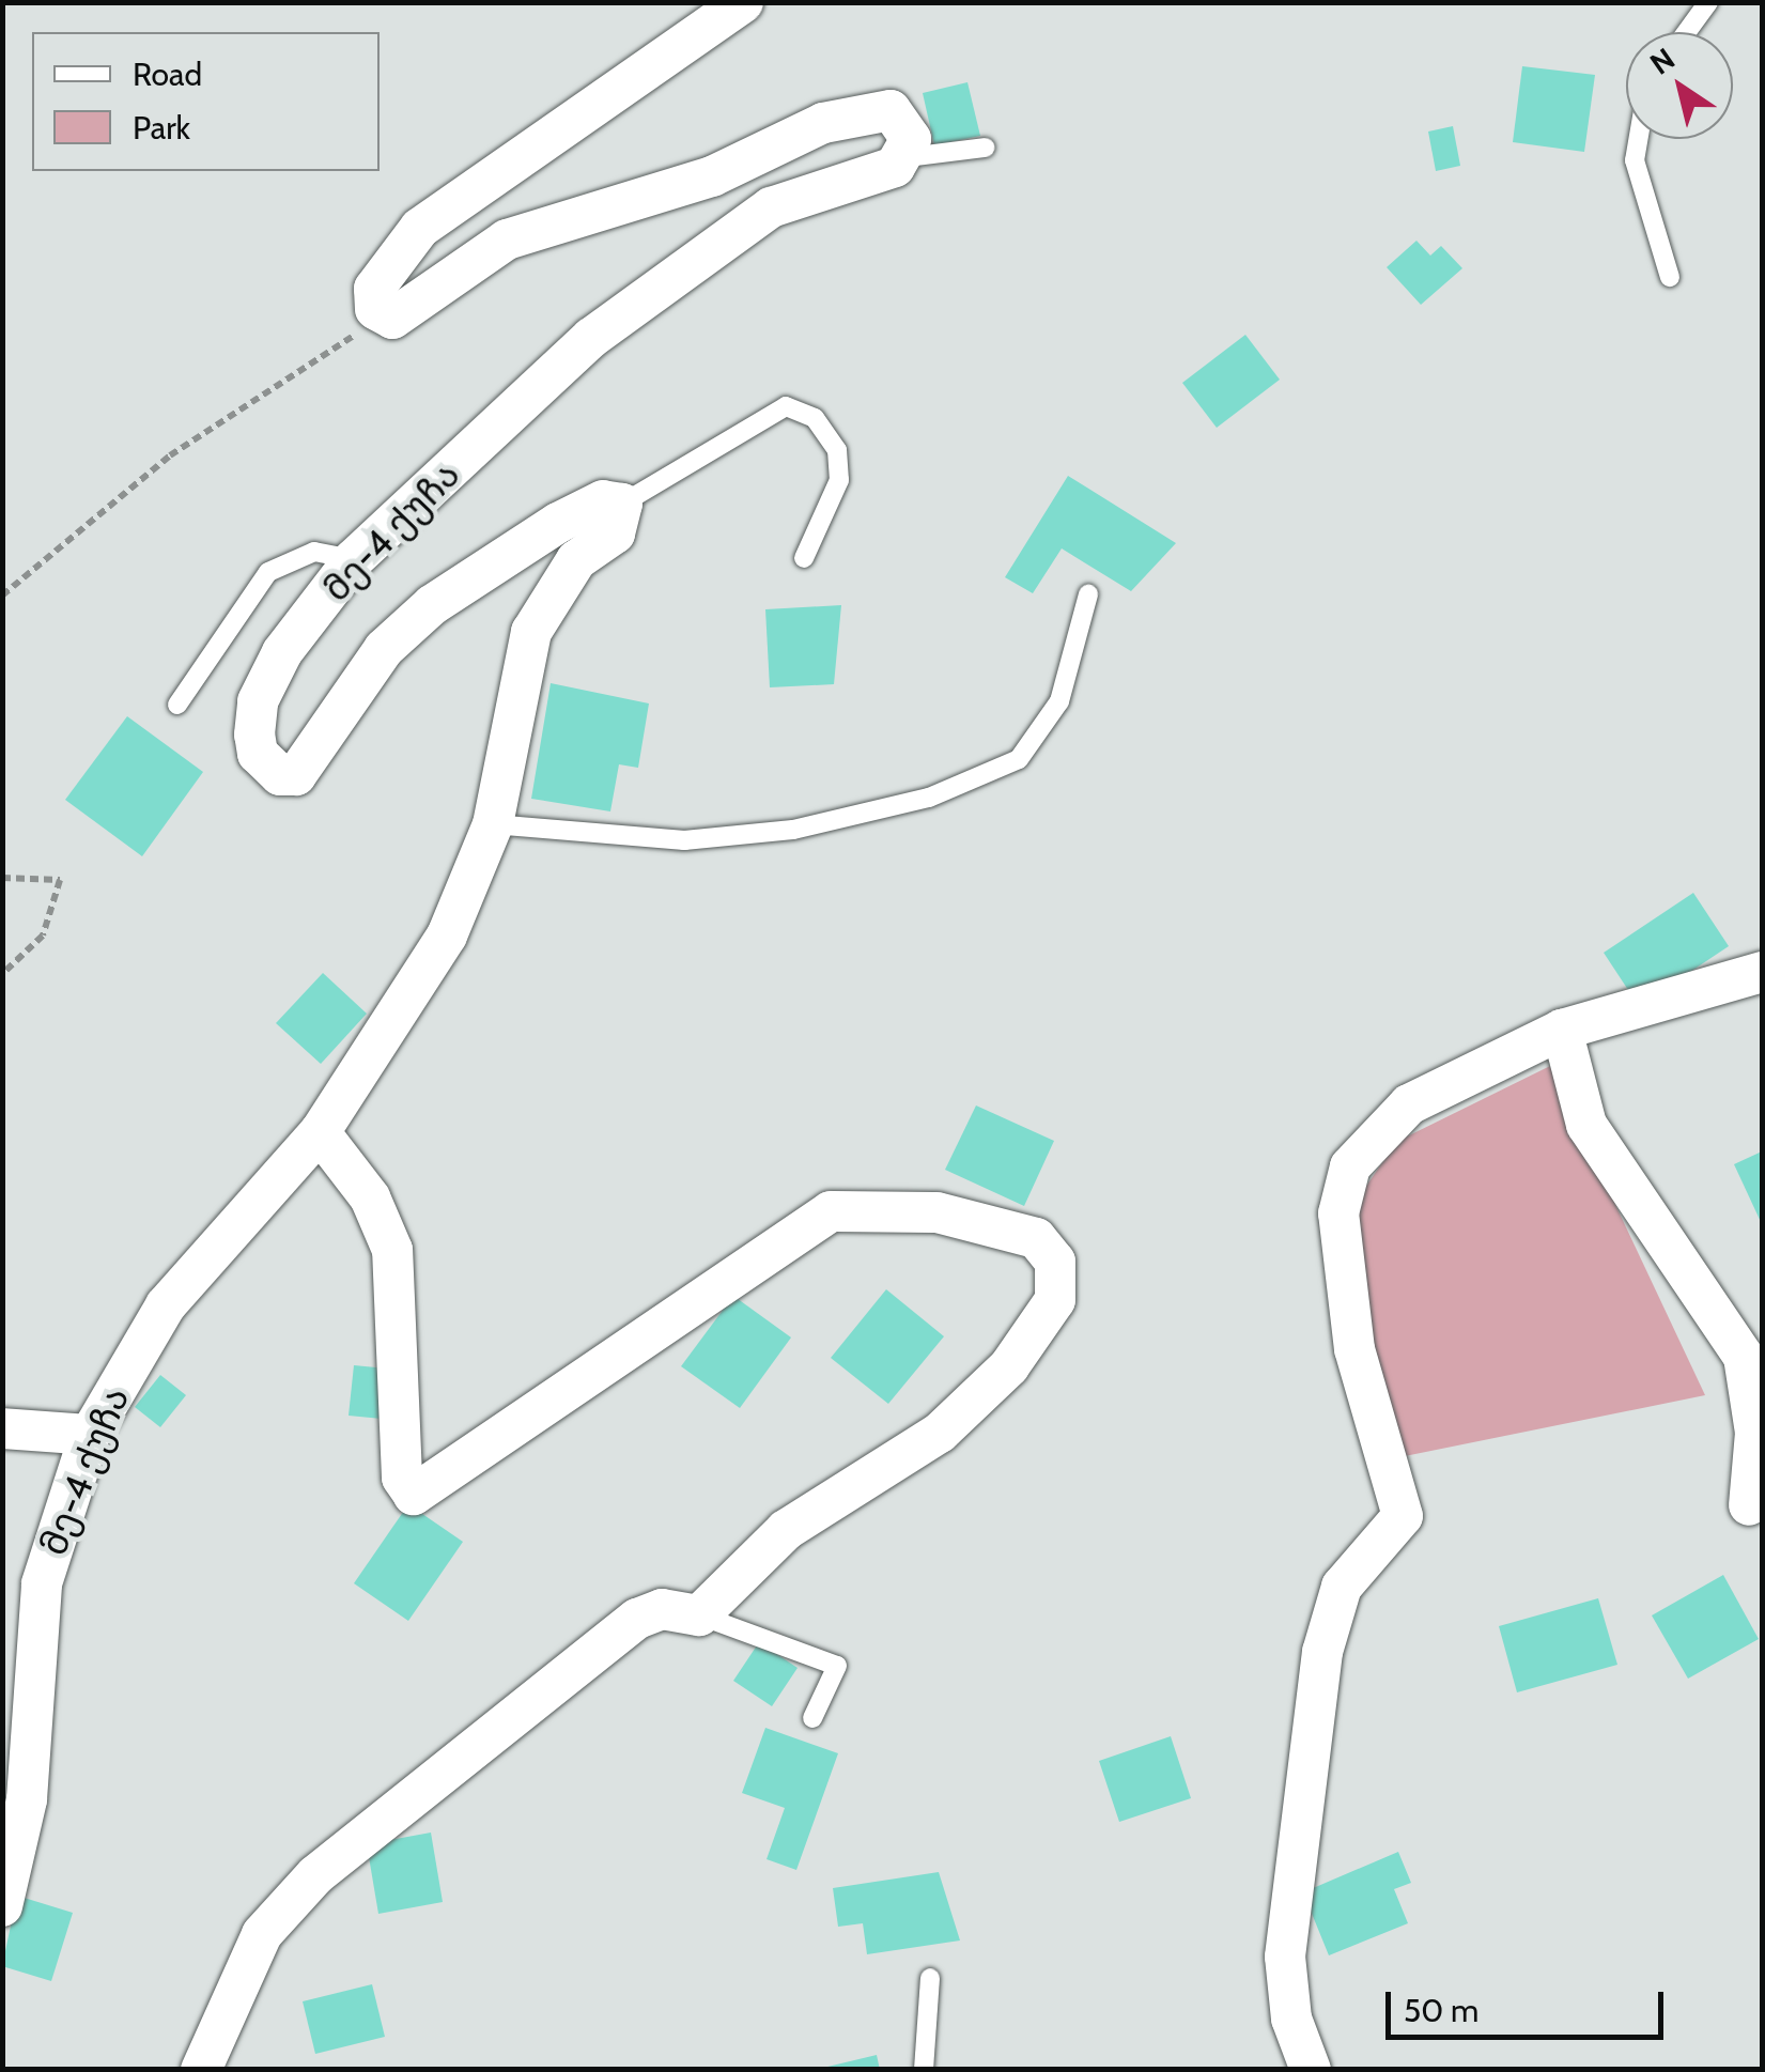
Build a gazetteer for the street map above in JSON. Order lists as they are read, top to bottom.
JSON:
{
  "streets": {
    "street": ["მე-4 ქუჩა"]
  },
  "legend": ["Road", "Park"],
  "scale_bar": "50 m",
  "north": "top left"
}
